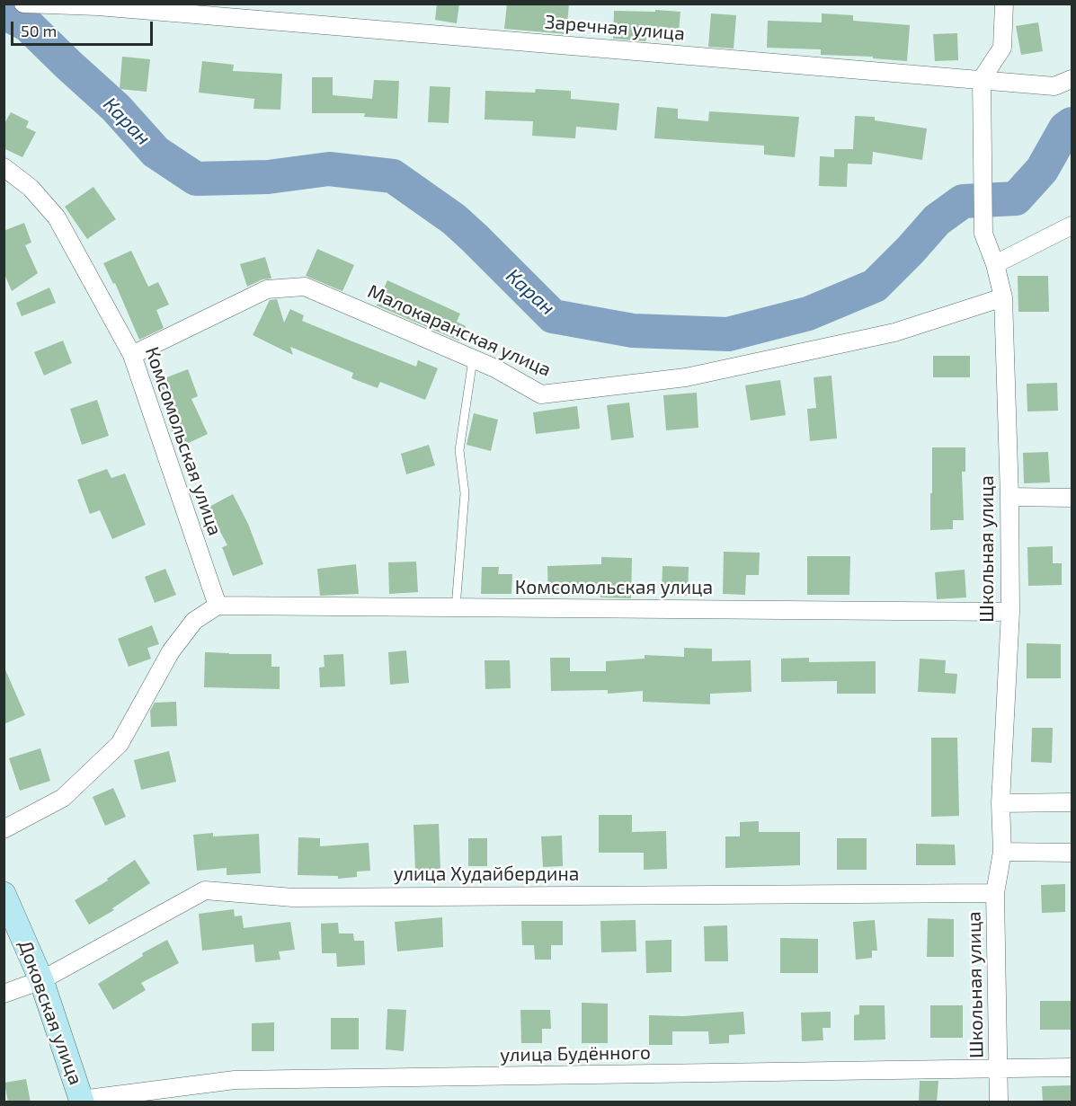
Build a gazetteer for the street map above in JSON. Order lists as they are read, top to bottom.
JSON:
{
  "streets": {
    "main road": ["Доковская улица"],
    "street": [
      "Заречная улица",
      "Малокаранская улица",
      "Комсомольская улица",
      "Школьная улица",
      "улица Худайбердина",
      "улица Будённого"
    ]
  },
  "crossings": [
    ["Заречная улица", "Школьная улица"],
    ["Малокаранская улица", "Комсомольская улица"],
    ["Малокаранская улица", "Школьная улица"],
    ["Комсомольская улица", "Школьная улица"],
    ["Школьная улица", "улица Худайбердина"],
    ["Школьная улица", "улица Будённого"],
    ["улица Худайбердина", "Доковская улица"],
    ["Доковская улица", "улица Будённого"]
  ],
  "water": ["Каран"],
  "scale_bar": "50 m"
}
